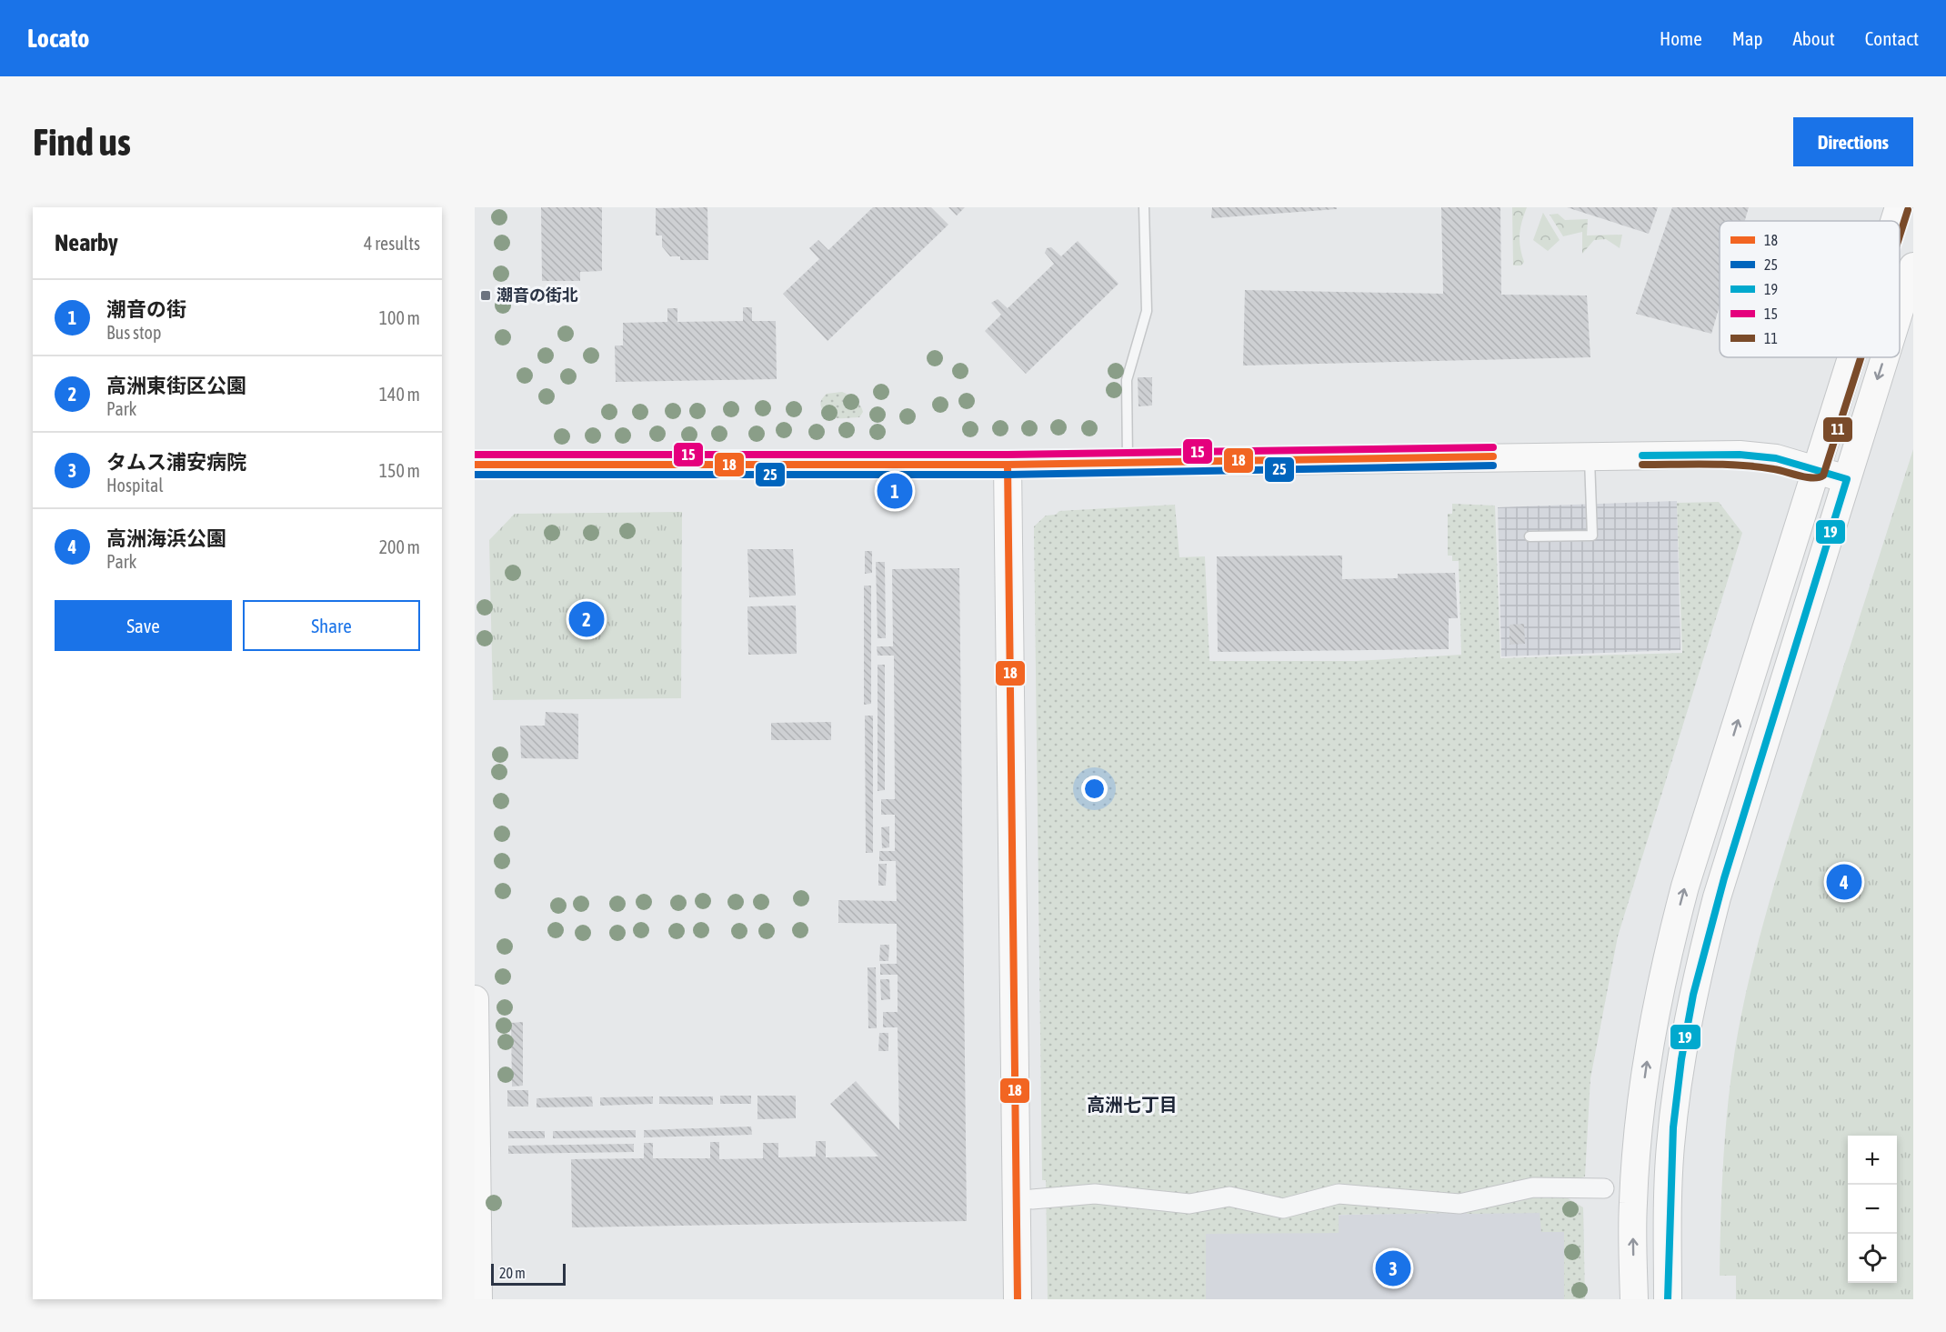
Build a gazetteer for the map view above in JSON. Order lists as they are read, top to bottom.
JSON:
{
  "districts": ["高洲七丁目"],
  "places": {
    "transit": ["潮音の街北"]
  },
  "lines": [
    "transit line 11",
    "transit line 15",
    "transit line 19",
    "transit line 18",
    "transit line 25"
  ],
  "legend": [
    "18",
    "25",
    "19",
    "15",
    "11"
  ],
  "scale_bar": "20 m",
  "page": {
    "header": "Locato",
    "nav": [
      "Home",
      "Map",
      "About",
      "Contact"
    ],
    "buttons": [
      "Directions",
      ["Save", "Share"]
    ],
    "title": "Find us",
    "heading": ["Nearby", "4 results"],
    "list": [
      {
        "mark": "1",
        "name": "潮音の街",
        "note": "Bus stop",
        "value": "100 m"
      },
      {
        "mark": "2",
        "name": "高洲東街区公園",
        "note": "Park",
        "value": "140 m"
      },
      {
        "mark": "3",
        "name": "タムス浦安病院",
        "note": "Hospital",
        "value": "150 m"
      },
      {
        "mark": "4",
        "name": "高洲海浜公園",
        "note": "Park",
        "value": "200 m"
      }
    ],
    "pins": [
      "1",
      "2",
      "4",
      "3"
    ],
    "map_buttons": ["+", "−"],
    "scale": "20 m"
  }
}
